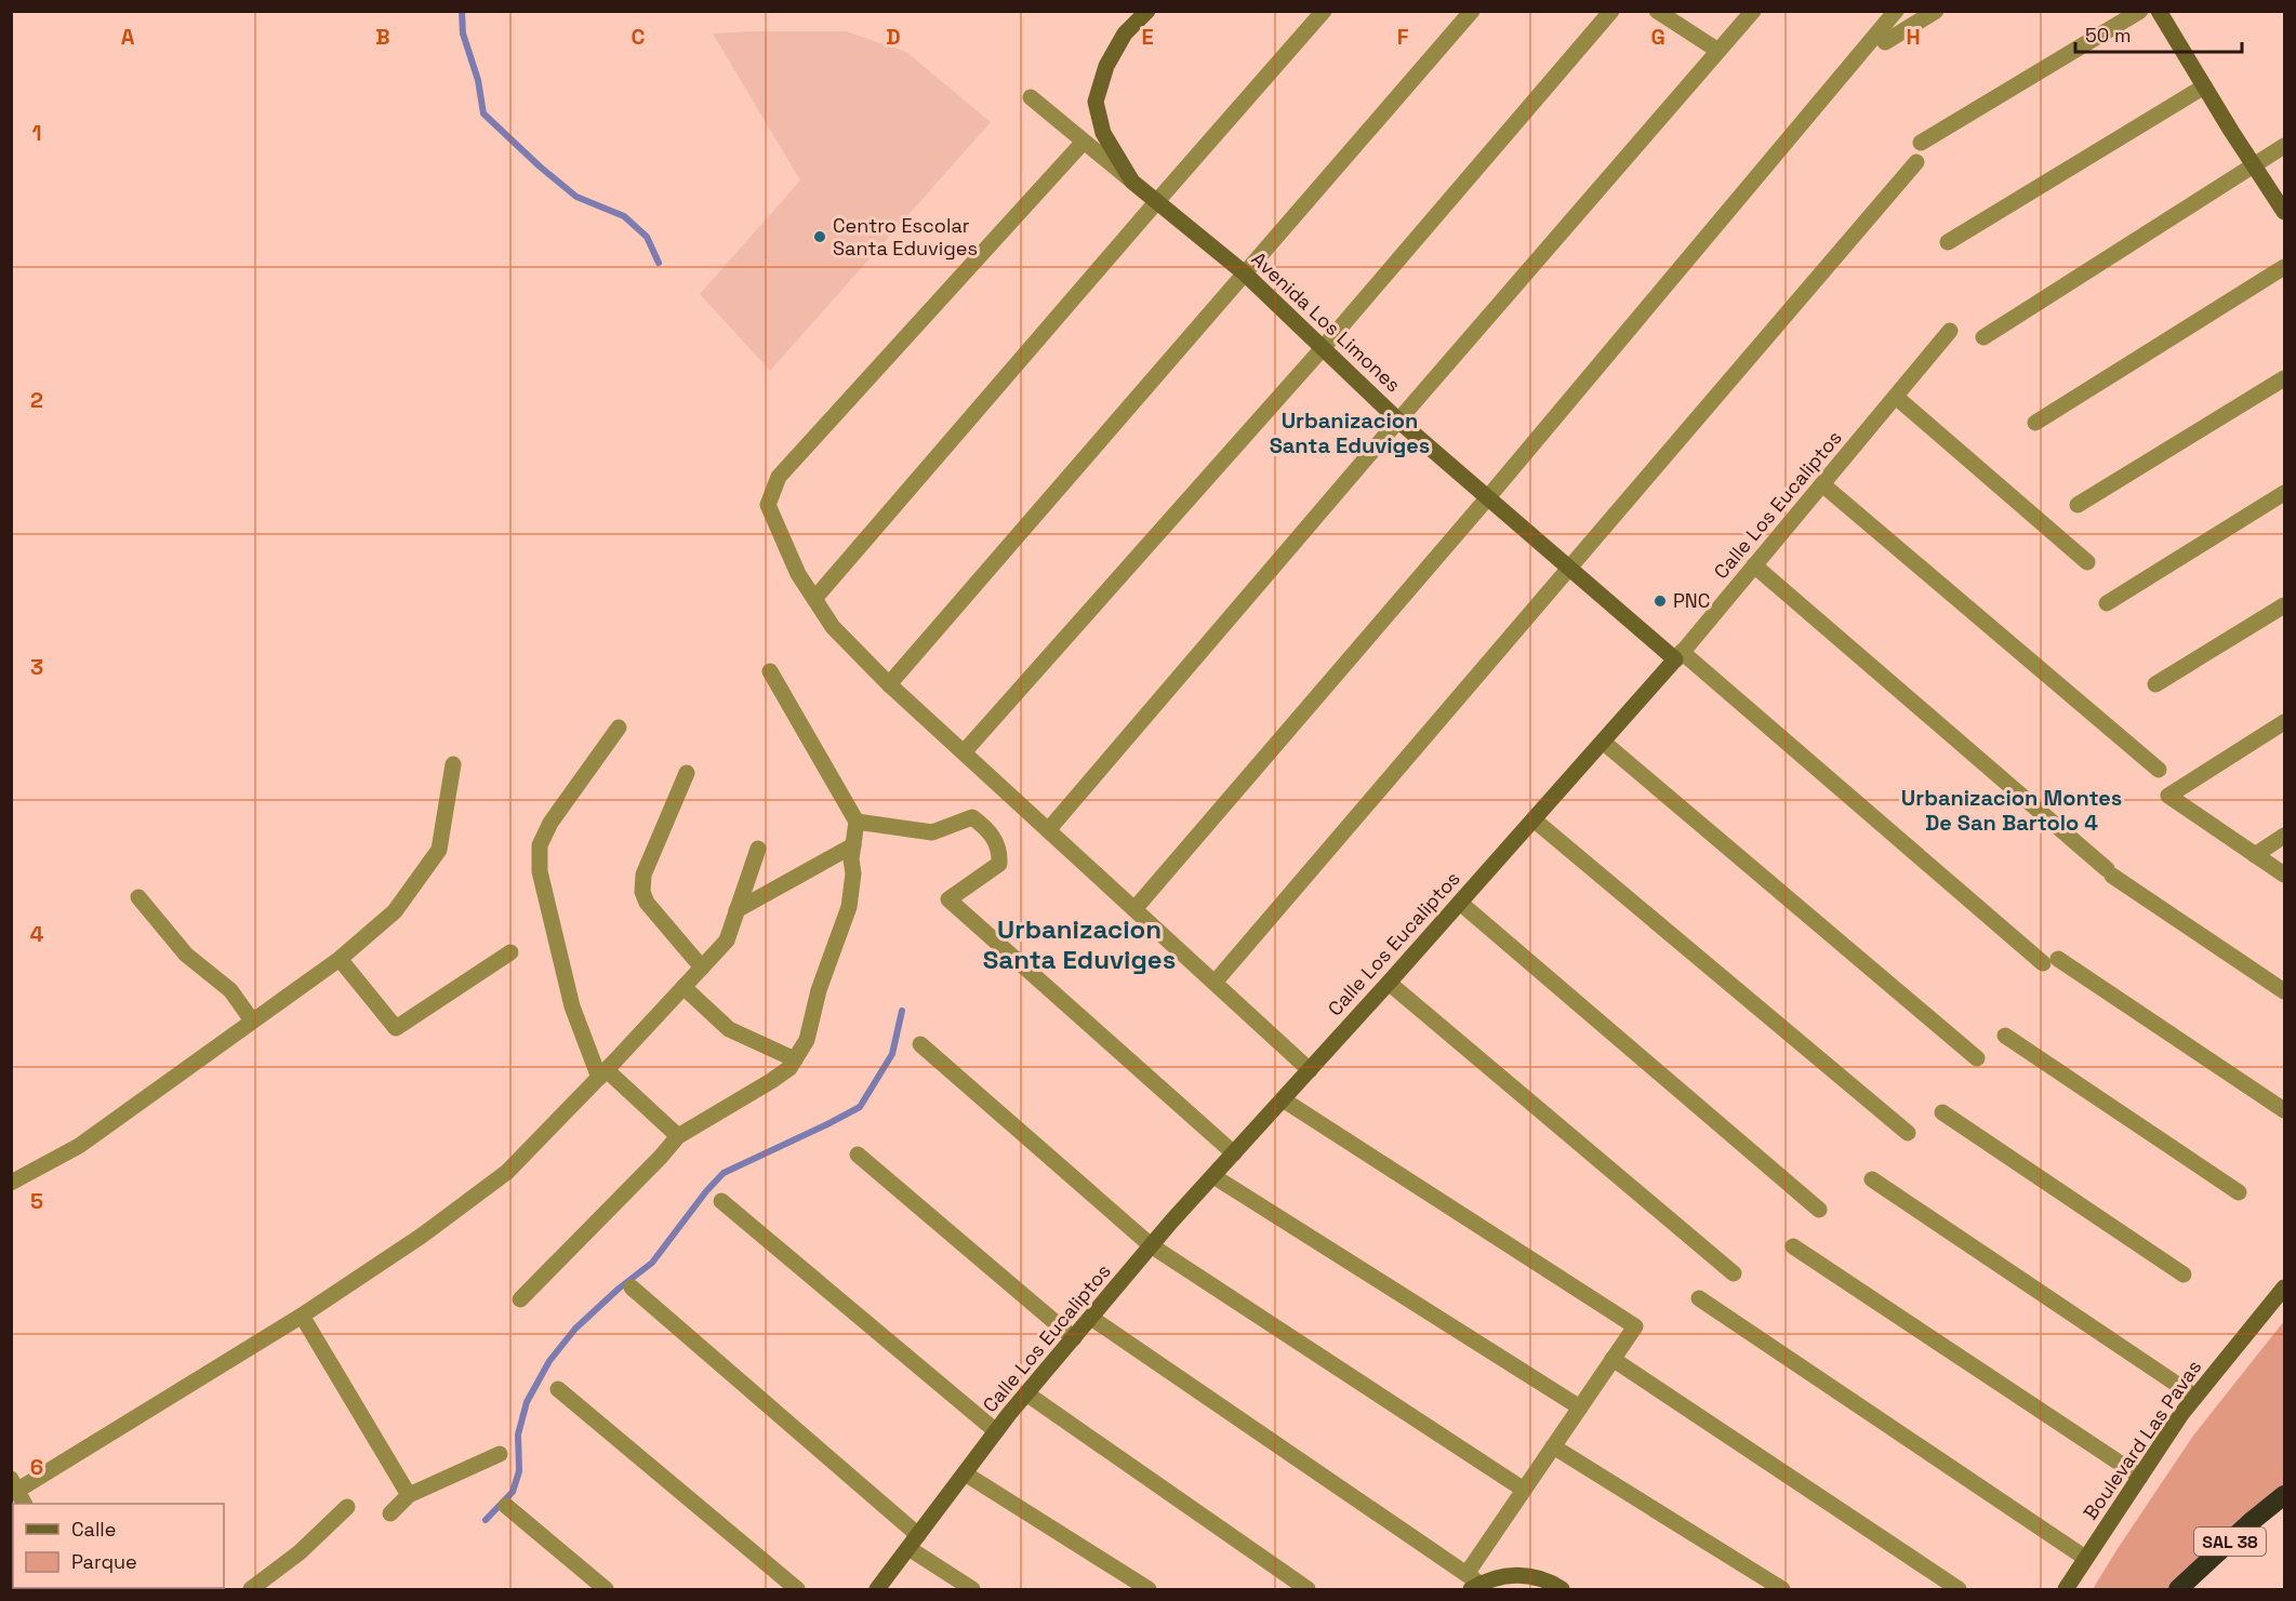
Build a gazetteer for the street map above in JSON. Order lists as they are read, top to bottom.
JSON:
{
  "streets": {
    "highway": ["SAL 38"],
    "street": ["Avenida Los Limones", "Calle Los Eucaliptos", "Boulevard Las Pavas"]
  },
  "crossings": [
    ["Avenida Los Limones", "Calle Los Eucaliptos"]
  ],
  "districts": ["Urbanizacion Santa Eduviges", "Urbanizacion Montes De San Bartolo 4", "Urbanizacion Santa Eduviges"],
  "places": ["Centro Escolar Santa Eduviges", "PNC"],
  "legend": ["Calle", "Parque"],
  "scale_bar": "50 m",
  "grid": {
    "columns": [
      "A",
      "B",
      "C",
      "D",
      "E",
      "F",
      "G",
      "H"
    ],
    "rows": [
      "1",
      "2",
      "3",
      "4",
      "5",
      "6"
    ]
  }
}
